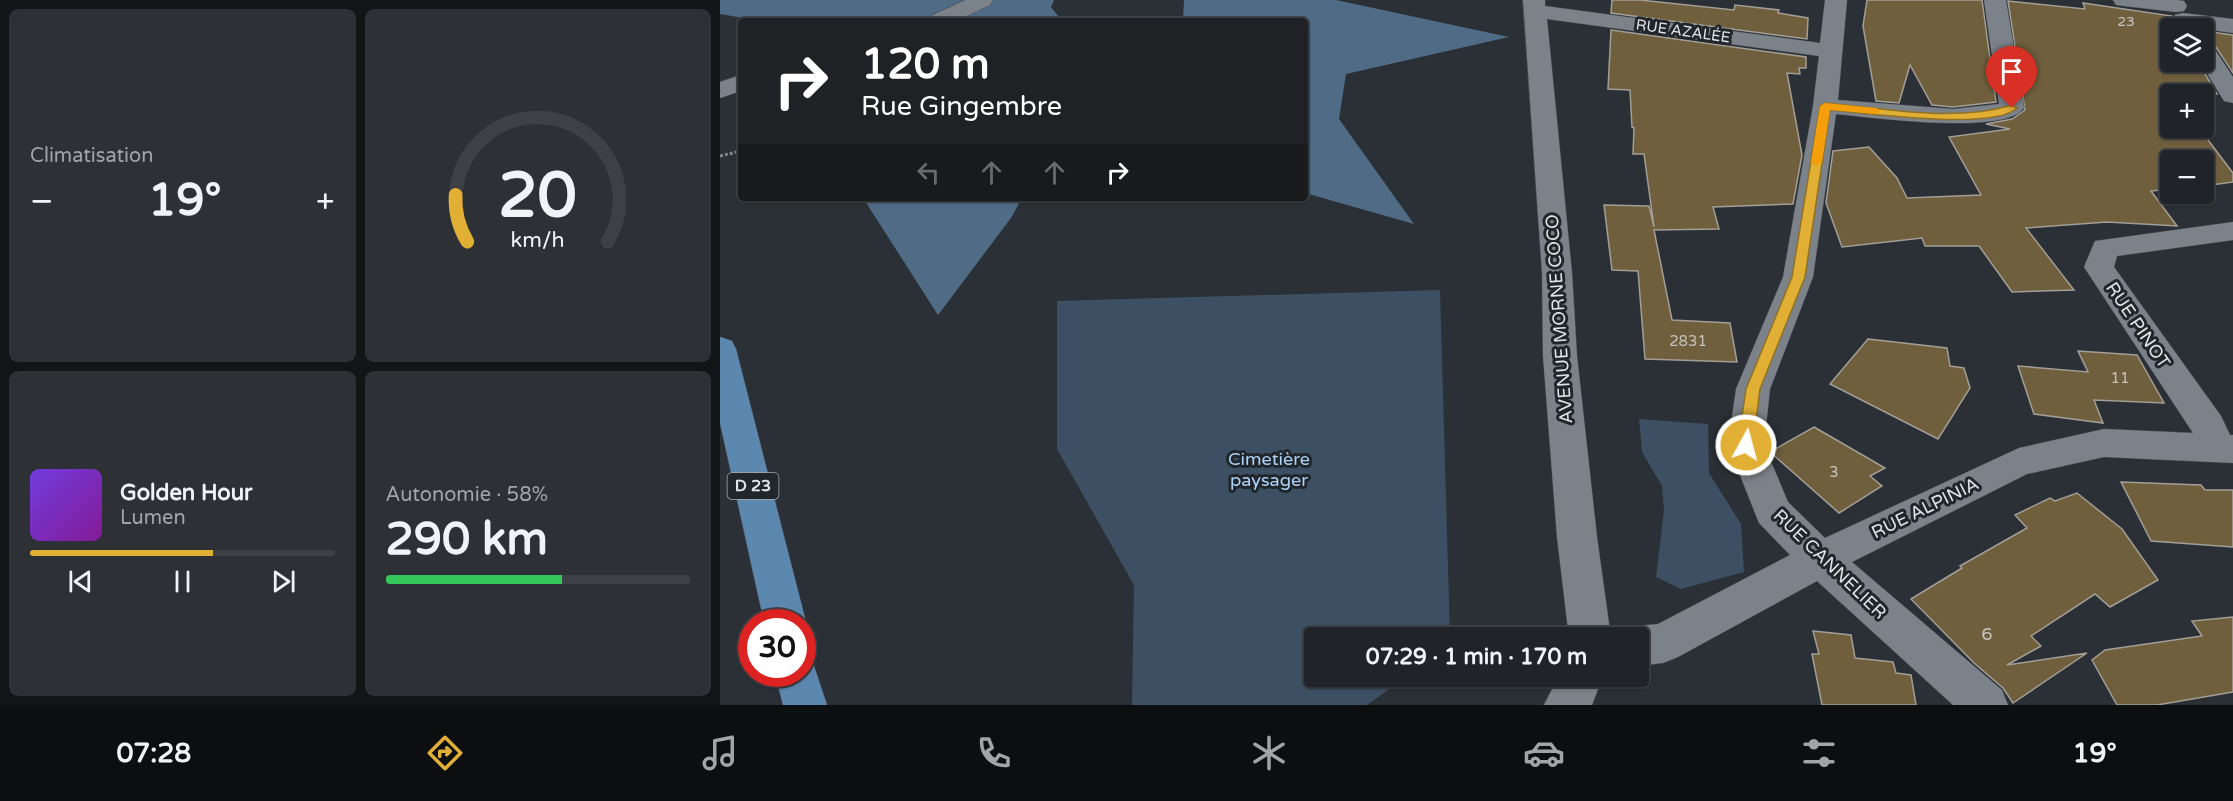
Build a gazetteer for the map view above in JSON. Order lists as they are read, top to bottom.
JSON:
{
  "streets": {
    "main road": ["D 23"],
    "street": [
      "RUE AZALÉE",
      "AVENUE MORNE COCO",
      "RUE PINOT",
      "RUE ALPINIA",
      "RUE CANNELIER"
    ]
  },
  "crossings": [
    ["RUE AZALÉE", "AVENUE MORNE COCO"],
    ["RUE AZALÉE", "RUE CANNELIER"],
    ["RUE PINOT", "RUE ALPINIA"],
    ["RUE ALPINIA", "RUE CANNELIER"]
  ],
  "parks": ["Cimetière paysager"],
  "house_numbers": [
    "23",
    "2831",
    "11",
    "3",
    "6"
  ],
  "page": {
    "tile": [
      "Climatisation",
      ["Autonomie · 58%", "290 km"]
    ],
    "map_buttons": ["+", "−"],
    "turn": ["120 m", "Rue Gingembre"],
    "heat": ["−", "19°", "+"],
    "song": ["Golden Hour", "Lumen"],
    "limit": "30",
    "trip": "07:29 · 1 min · 170 m",
    "tabs": ["07:28", "19°"],
    "gauge": ["20", "km/h"]
  }
}
